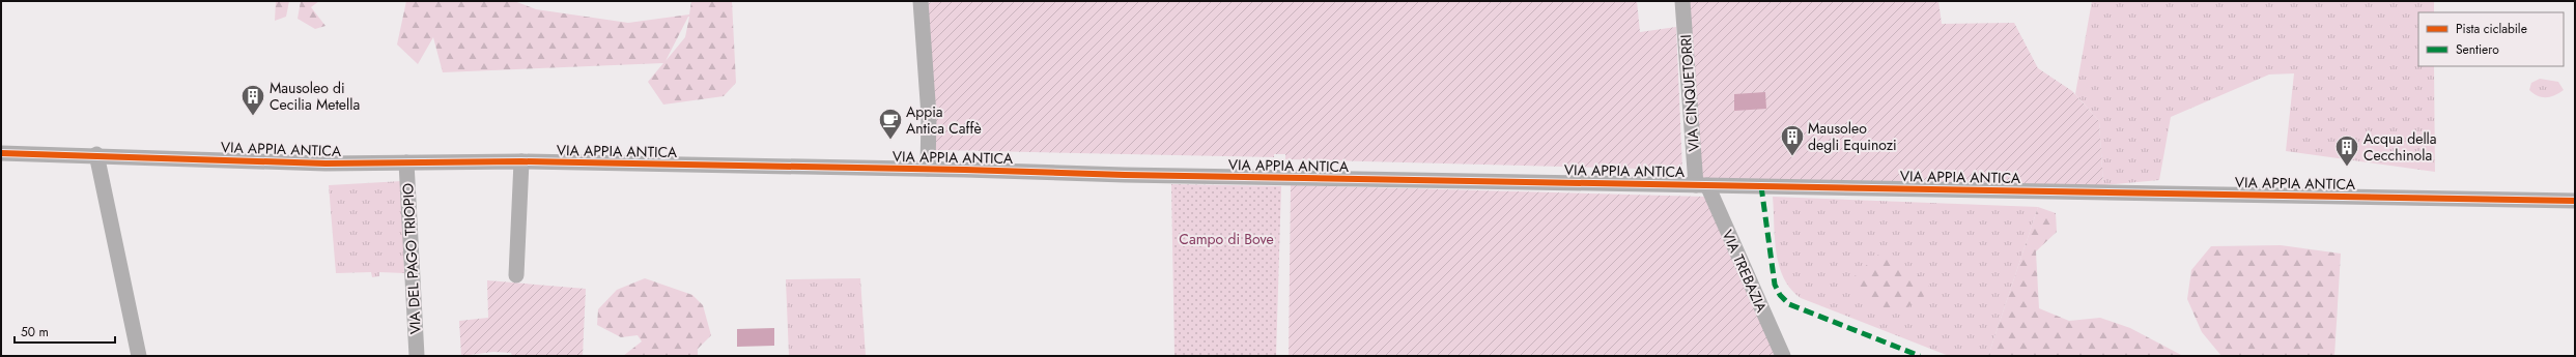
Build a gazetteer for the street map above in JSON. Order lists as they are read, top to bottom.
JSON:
{
  "streets": {
    "street": [
      "VIA CINQUETORRI",
      "VIA APPIA ANTICA",
      "VIA DEL PAGO TRIOPIO",
      "VIA TREBAZIA"
    ]
  },
  "crossings": [
    ["VIA CINQUETORRI", "VIA APPIA ANTICA"],
    ["VIA CINQUETORRI", "VIA TREBAZIA"],
    ["VIA APPIA ANTICA", "VIA DEL PAGO TRIOPIO"],
    ["VIA APPIA ANTICA", "VIA TREBAZIA"]
  ],
  "parks": ["Campo di Bove"],
  "places": {
    "building": ["Mausoleo di Cecilia Metella", "Mausoleo degli Equinozi", "Acqua della Cecchinola"],
    "cafe": ["Appia Antica Caffè"]
  },
  "legend": ["Pista ciclabile", "Sentiero"],
  "scale_bar": "50 m"
}
